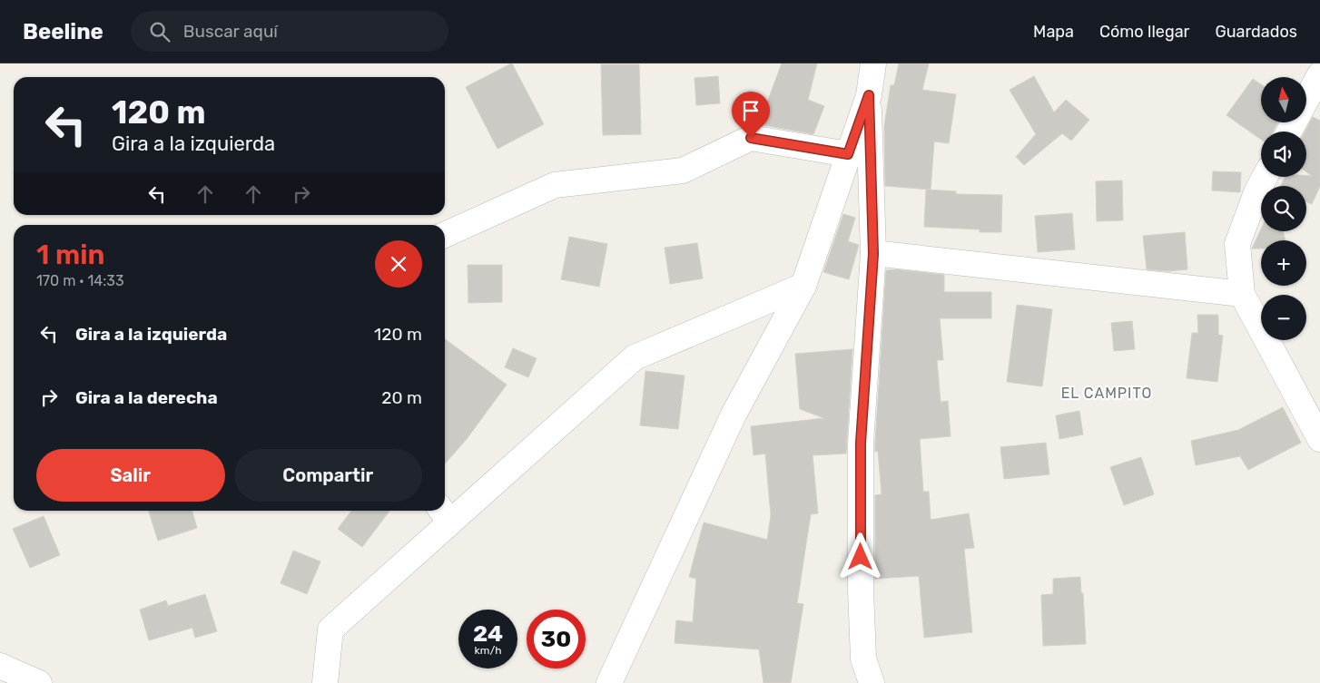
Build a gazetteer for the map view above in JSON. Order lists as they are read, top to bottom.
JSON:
{
  "districts": ["EL CAMPITO"],
  "north": "top",
  "page": {
    "header": "Beeline",
    "search": "Buscar aquí",
    "nav": ["Mapa", "Cómo llegar", "Guardados"],
    "map_buttons": ["+", "−"],
    "turn": ["120 m", "Gira a la izquierda"],
    "heading": ["1 min", "170 m · 14:33"],
    "list": [
      {
        "name": "Gira a la izquierda",
        "value": "120 m"
      },
      {
        "name": "Gira a la derecha",
        "value": "20 m"
      }
    ],
    "buttons": ["Salir", "Compartir"],
    "speed": "24 km/h",
    "limit": "30"
  }
}
